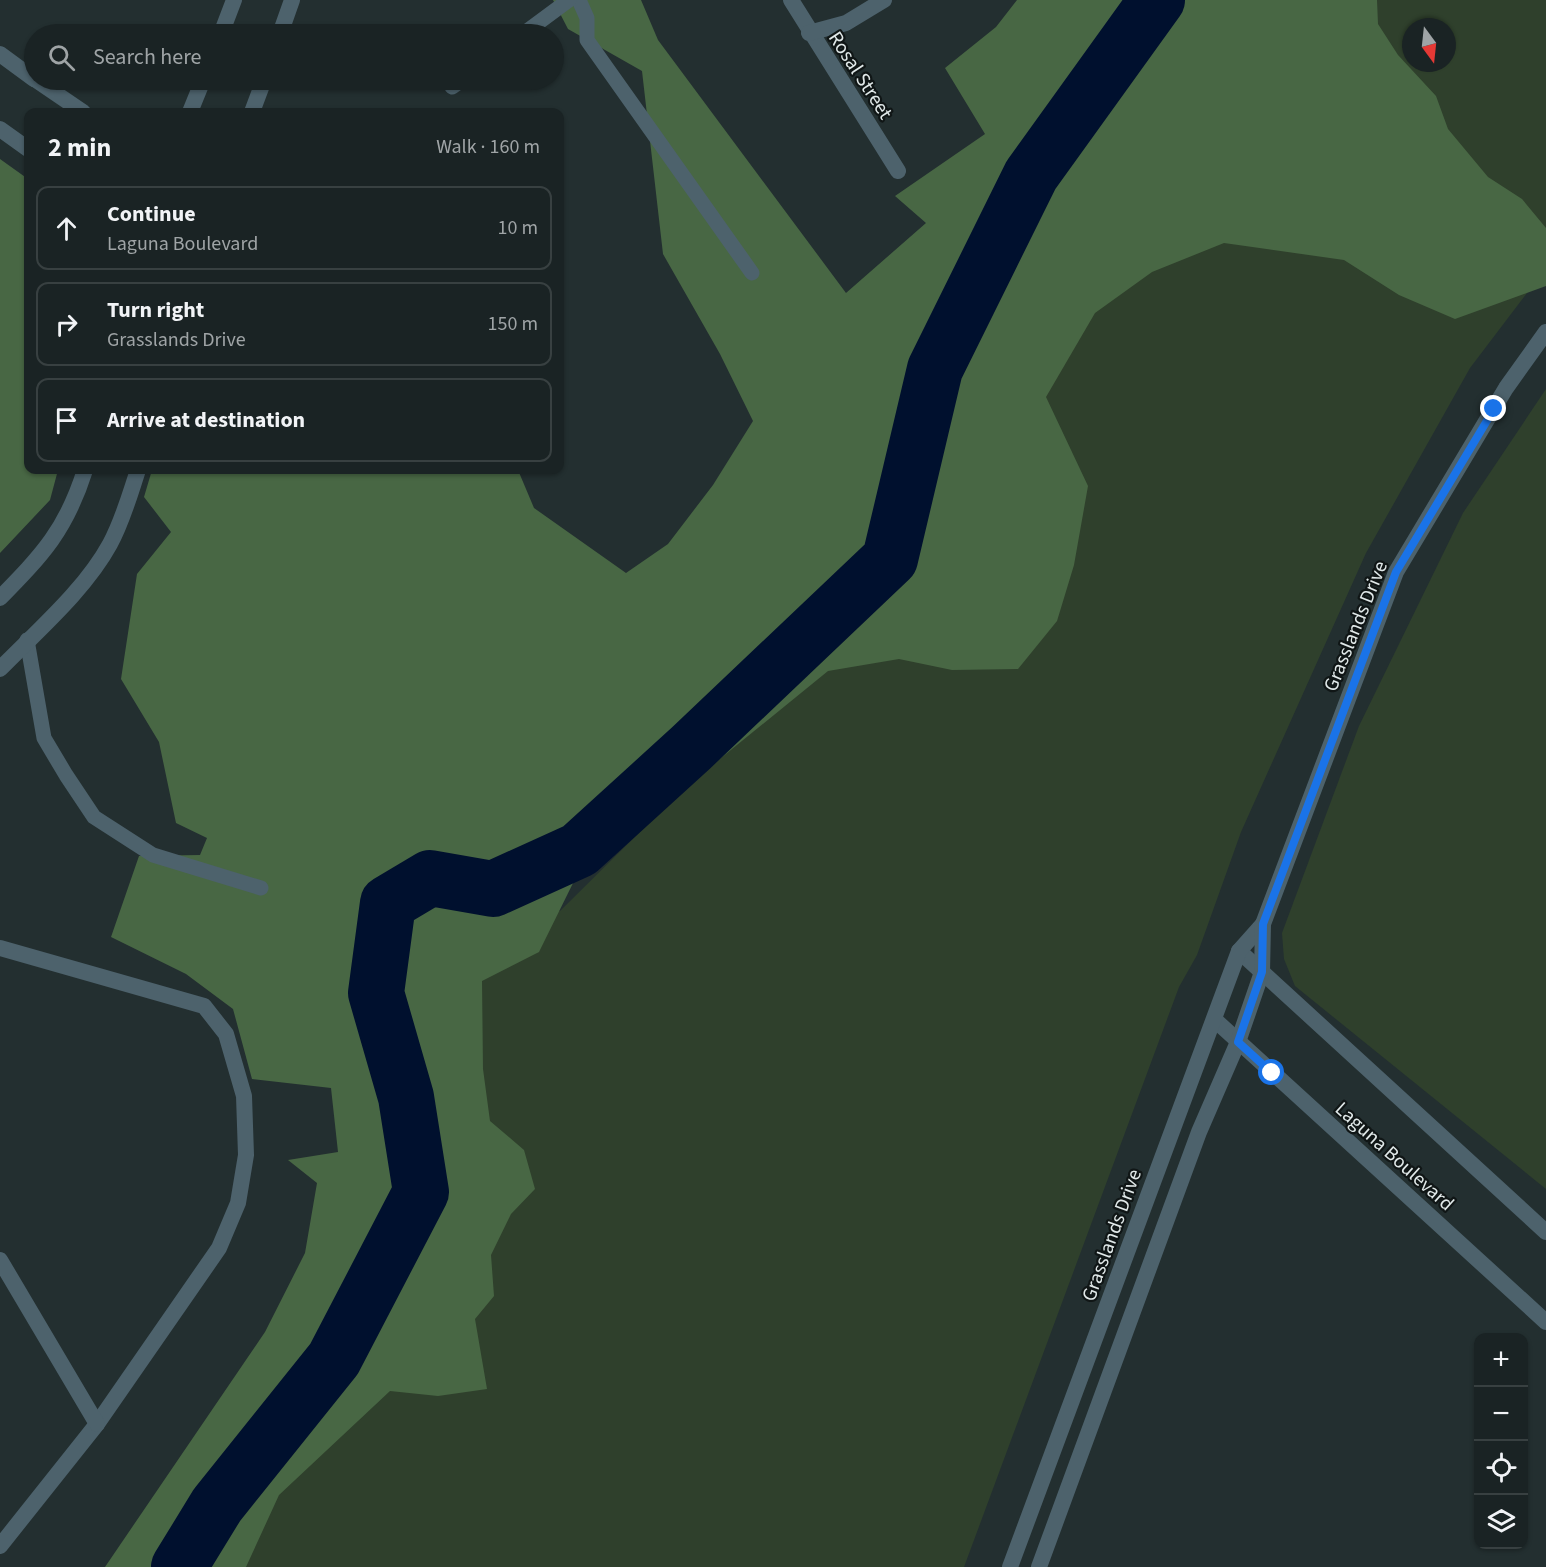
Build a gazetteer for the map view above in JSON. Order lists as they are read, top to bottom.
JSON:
{
  "streets": {
    "street": ["Rosal Street", "Grasslands Drive", "Laguna Boulevard"]
  },
  "crossings": [
    ["Grasslands Drive", "Laguna Boulevard"]
  ],
  "north": "bottom",
  "page": {
    "search": "Search here",
    "heading": ["2 min", "Walk · 160 m"],
    "list": [
      ["Continue", "Laguna Boulevard", "10 m"],
      ["Turn right", "Grasslands Drive", "150 m"],
      "Arrive at destination"
    ],
    "map_buttons": ["+", "−"]
  }
}
